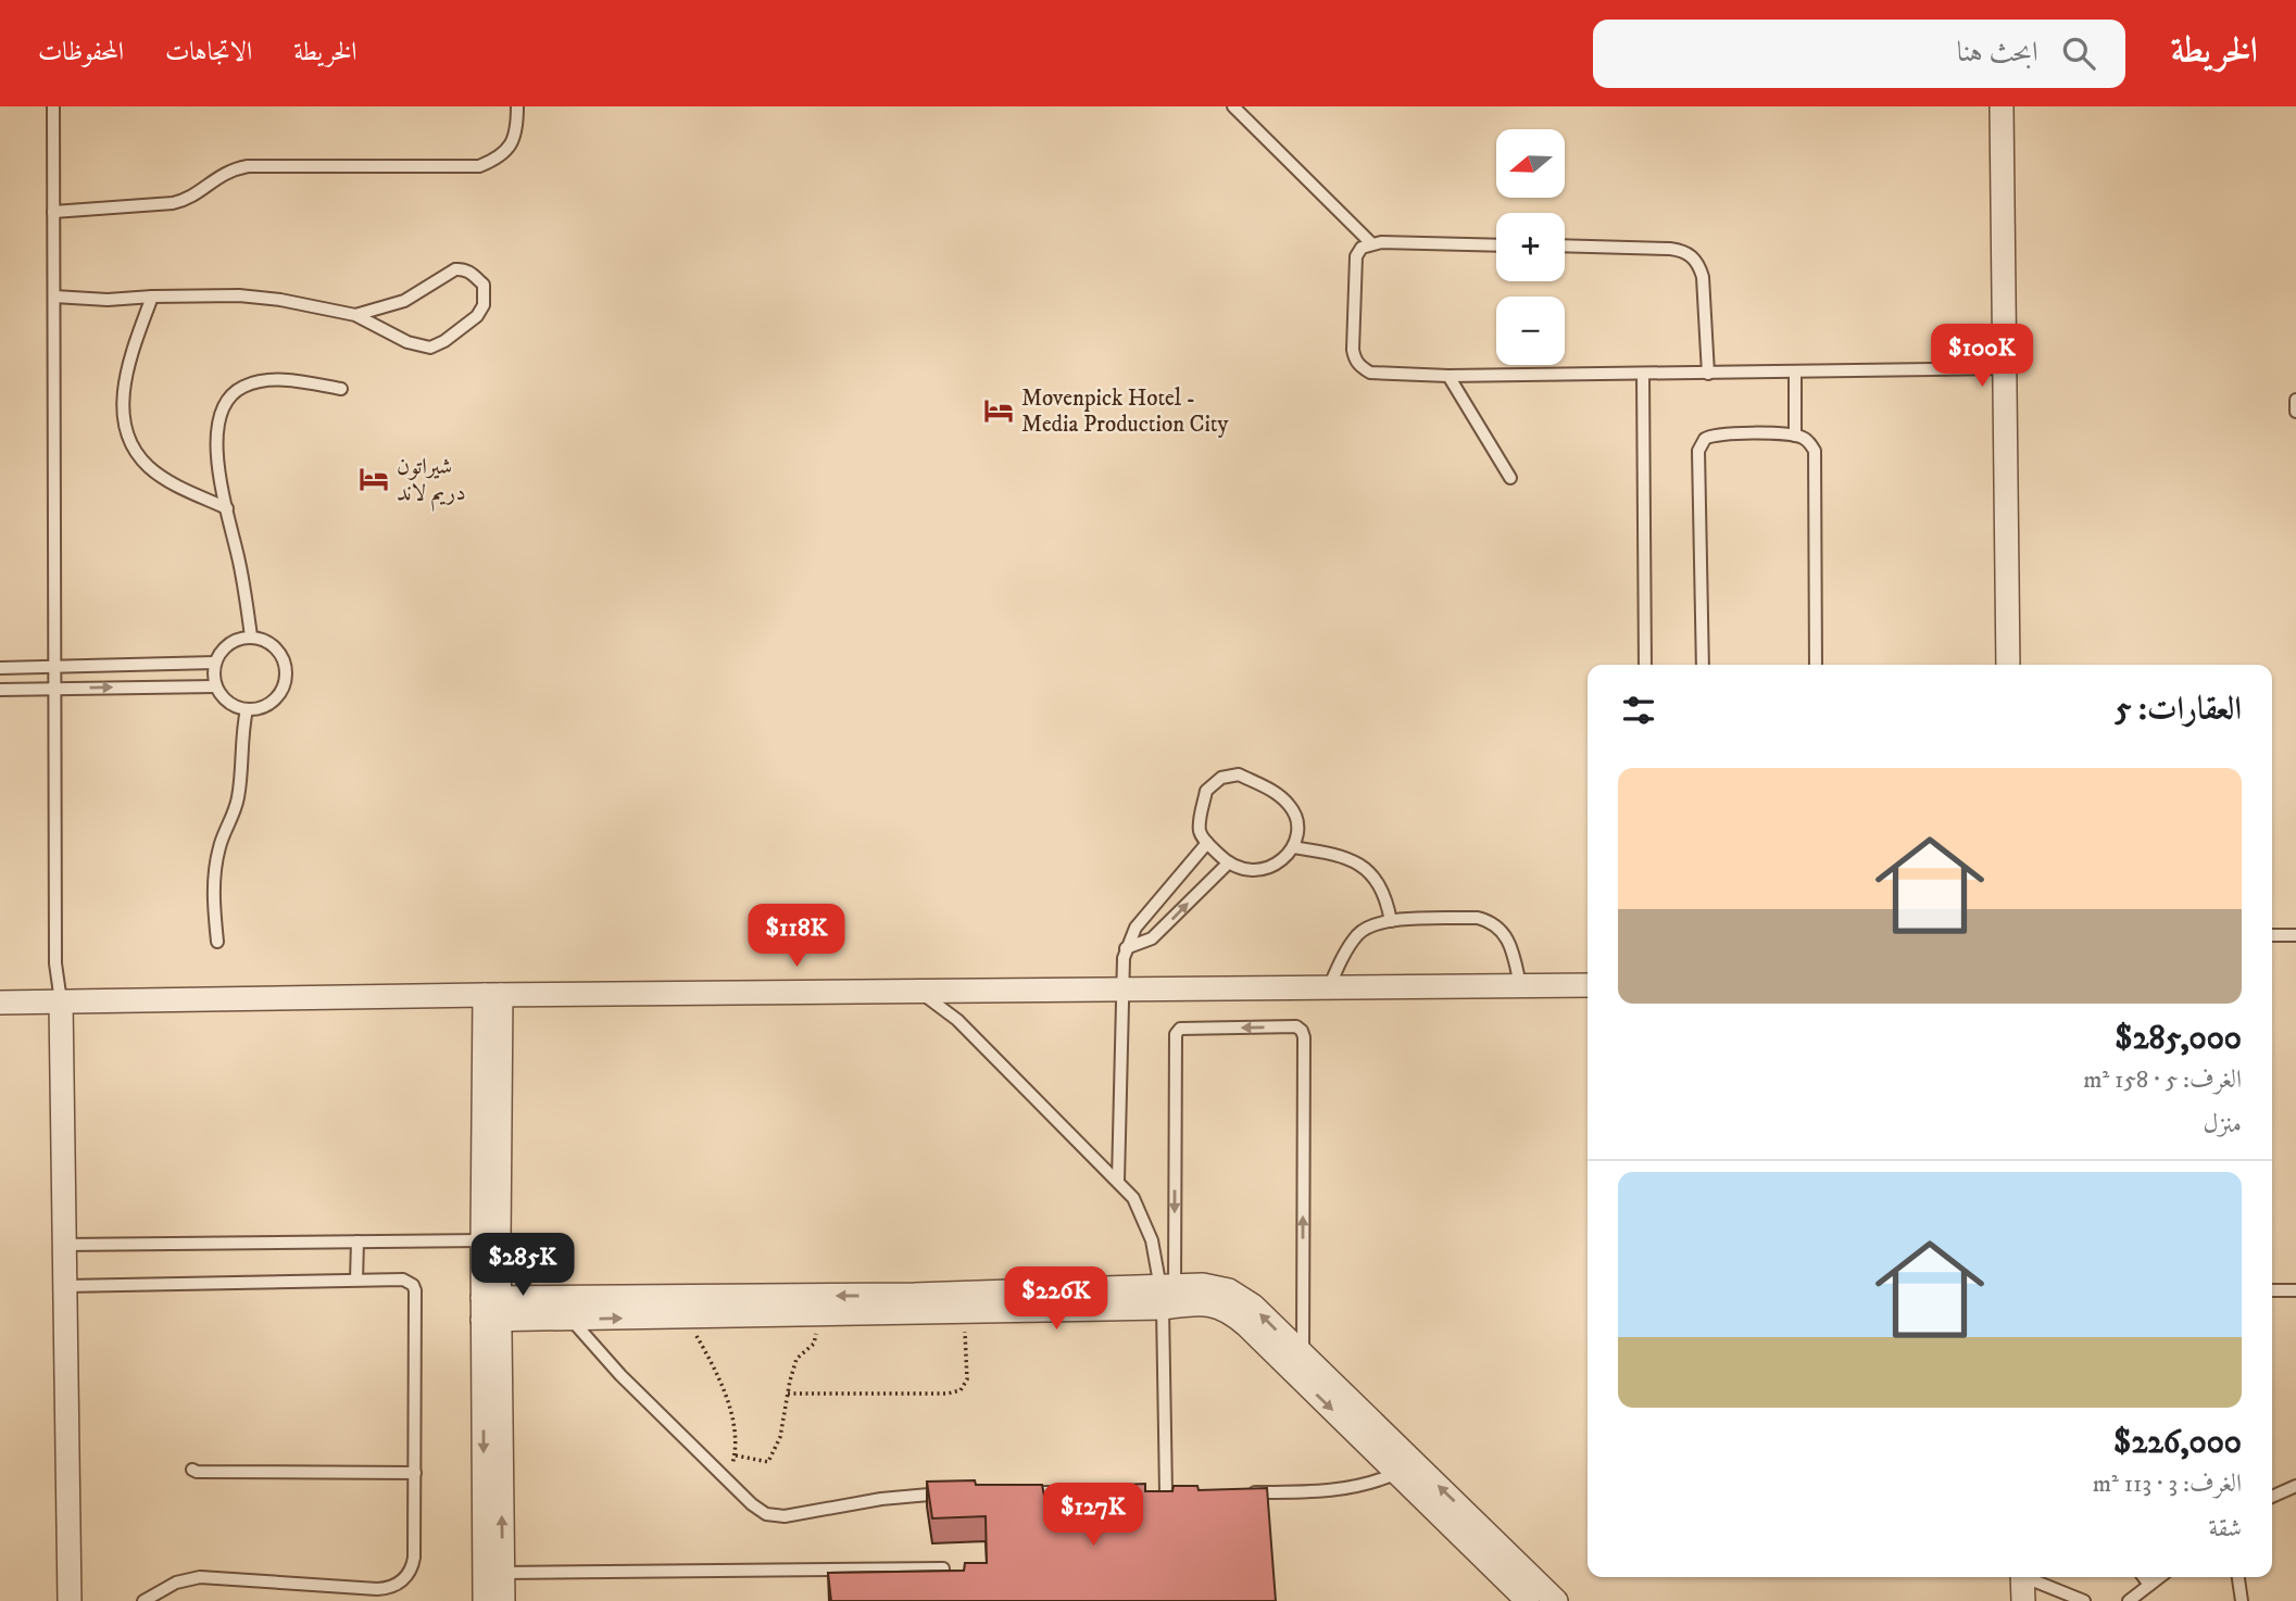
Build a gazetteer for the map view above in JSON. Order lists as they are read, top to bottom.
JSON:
{
  "places": {
    "hotel": ["Movenpick Hotel - Media Production City", "شيراتون دريم لاند"]
  },
  "north": "left",
  "page": {
    "header": "الخريطة",
    "search": "ابحث هنا",
    "nav": ["الخريطة", "الاتجاهات", "المحفوظات"],
    "map_buttons": ["+", "−"],
    "price": [
      "$100K",
      "$118K",
      "$285K",
      "$226K",
      "$127K"
    ],
    "heading": "العقارات: 5",
    "list": [
      {
        "name": "$285,000",
        "note": "الغرف: 5 · 158 m² · منزل"
      },
      {
        "name": "$226,000",
        "note": "الغرف: 3 · 113 m² · شقة"
      }
    ]
  }
}
